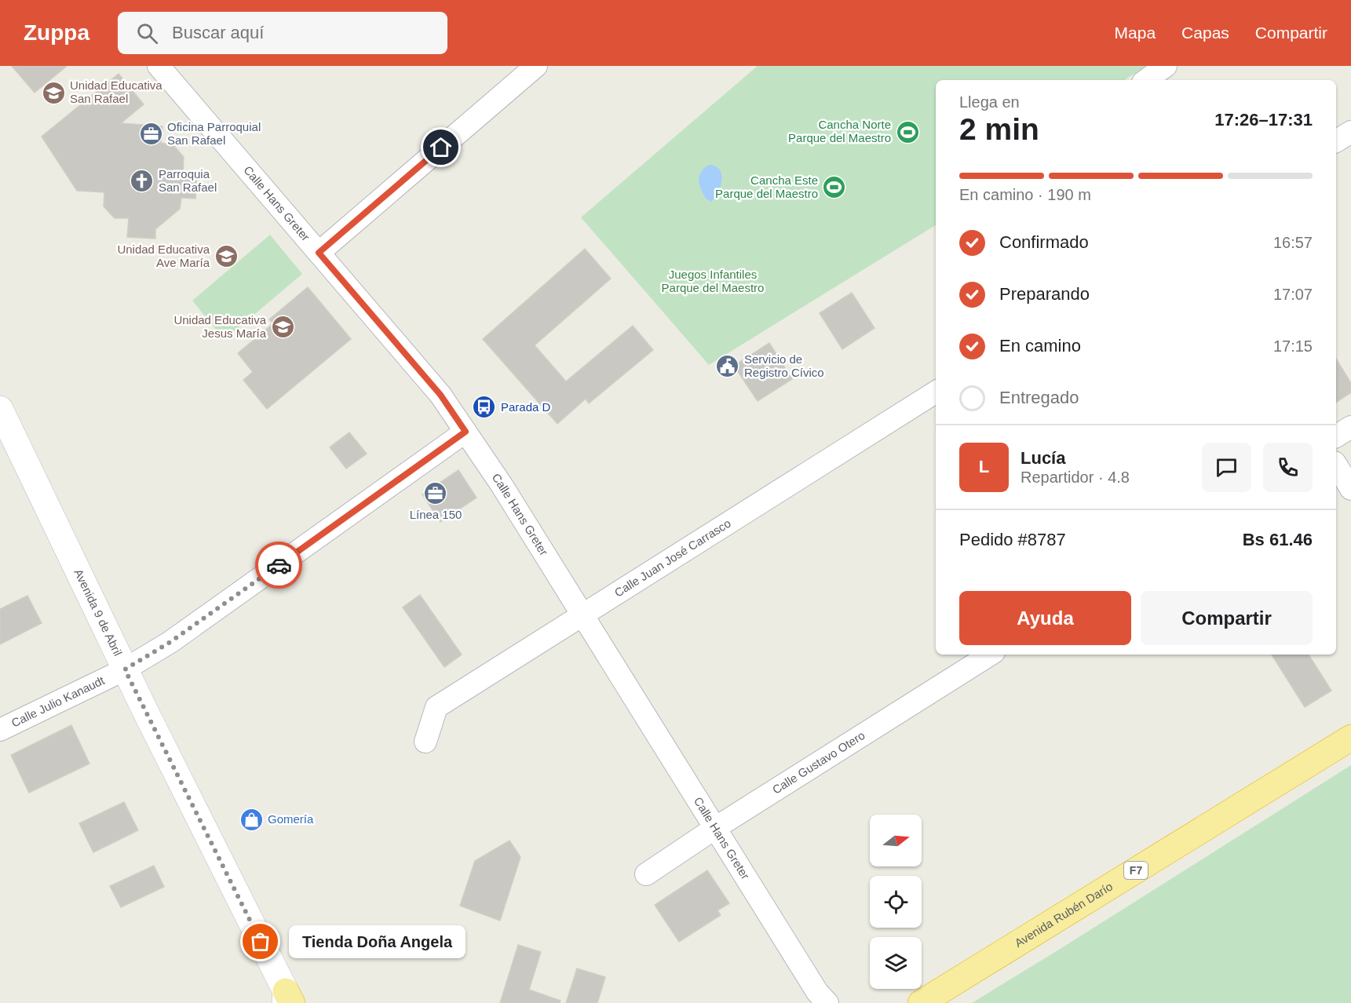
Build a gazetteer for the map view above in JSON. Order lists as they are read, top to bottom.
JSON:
{
  "streets": {
    "highway": ["F7", "Avenida Rubén Darío"],
    "main road": ["Avenida 9 de Abril"],
    "street": [
      "Calle Hans Greter",
      "Calle Juan José Carrasco",
      "Calle Julio Kanaudt",
      "Calle Gustavo Otero"
    ]
  },
  "crossings": [
    ["Calle Hans Greter", "Calle Juan José Carrasco"],
    ["Calle Hans Greter", "Calle Julio Kanaudt"],
    ["Calle Hans Greter", "Calle Gustavo Otero"],
    ["Avenida 9 de Abril", "Calle Julio Kanaudt"]
  ],
  "parks": ["Juegos Infantiles Parque del Maestro"],
  "places": {
    "school or university": ["Unidad Educativa San Rafael", "Unidad Educativa Ave María", "Unidad Educativa Jesus María"],
    "sports": ["Cancha Norte Parque del Maestro", "Cancha Este Parque del Maestro"],
    "office": ["Oficina Parroquial San Rafael", "Línea 150"],
    "church": ["Parroquia San Rafael"],
    "public building": ["Servicio de Registro Cívico"],
    "bus stop": ["Parada D"],
    "shop": ["Gomería"],
    "other": ["Tienda Doña Angela"]
  },
  "north": "right",
  "page": {
    "header": "Zuppa",
    "search": "Buscar aquí",
    "nav": ["Mapa", "Capas", "Compartir"],
    "heading": ["2 min", "Llega en", "17:26–17:31"],
    "panel": [
      "Lucía",
      "Repartidor · 4.8",
      "Pedido #8787",
      "Bs 61.46"
    ],
    "bar": "En camino · 190 m",
    "list": [
      ["Confirmado", "16:57"],
      ["Preparando", "17:07"],
      ["En camino", "17:15"],
      "Entregado"
    ],
    "round": "L",
    "buttons": ["Ayuda", "Compartir"],
    "bubble": "Tienda Doña Angela"
  }
}
